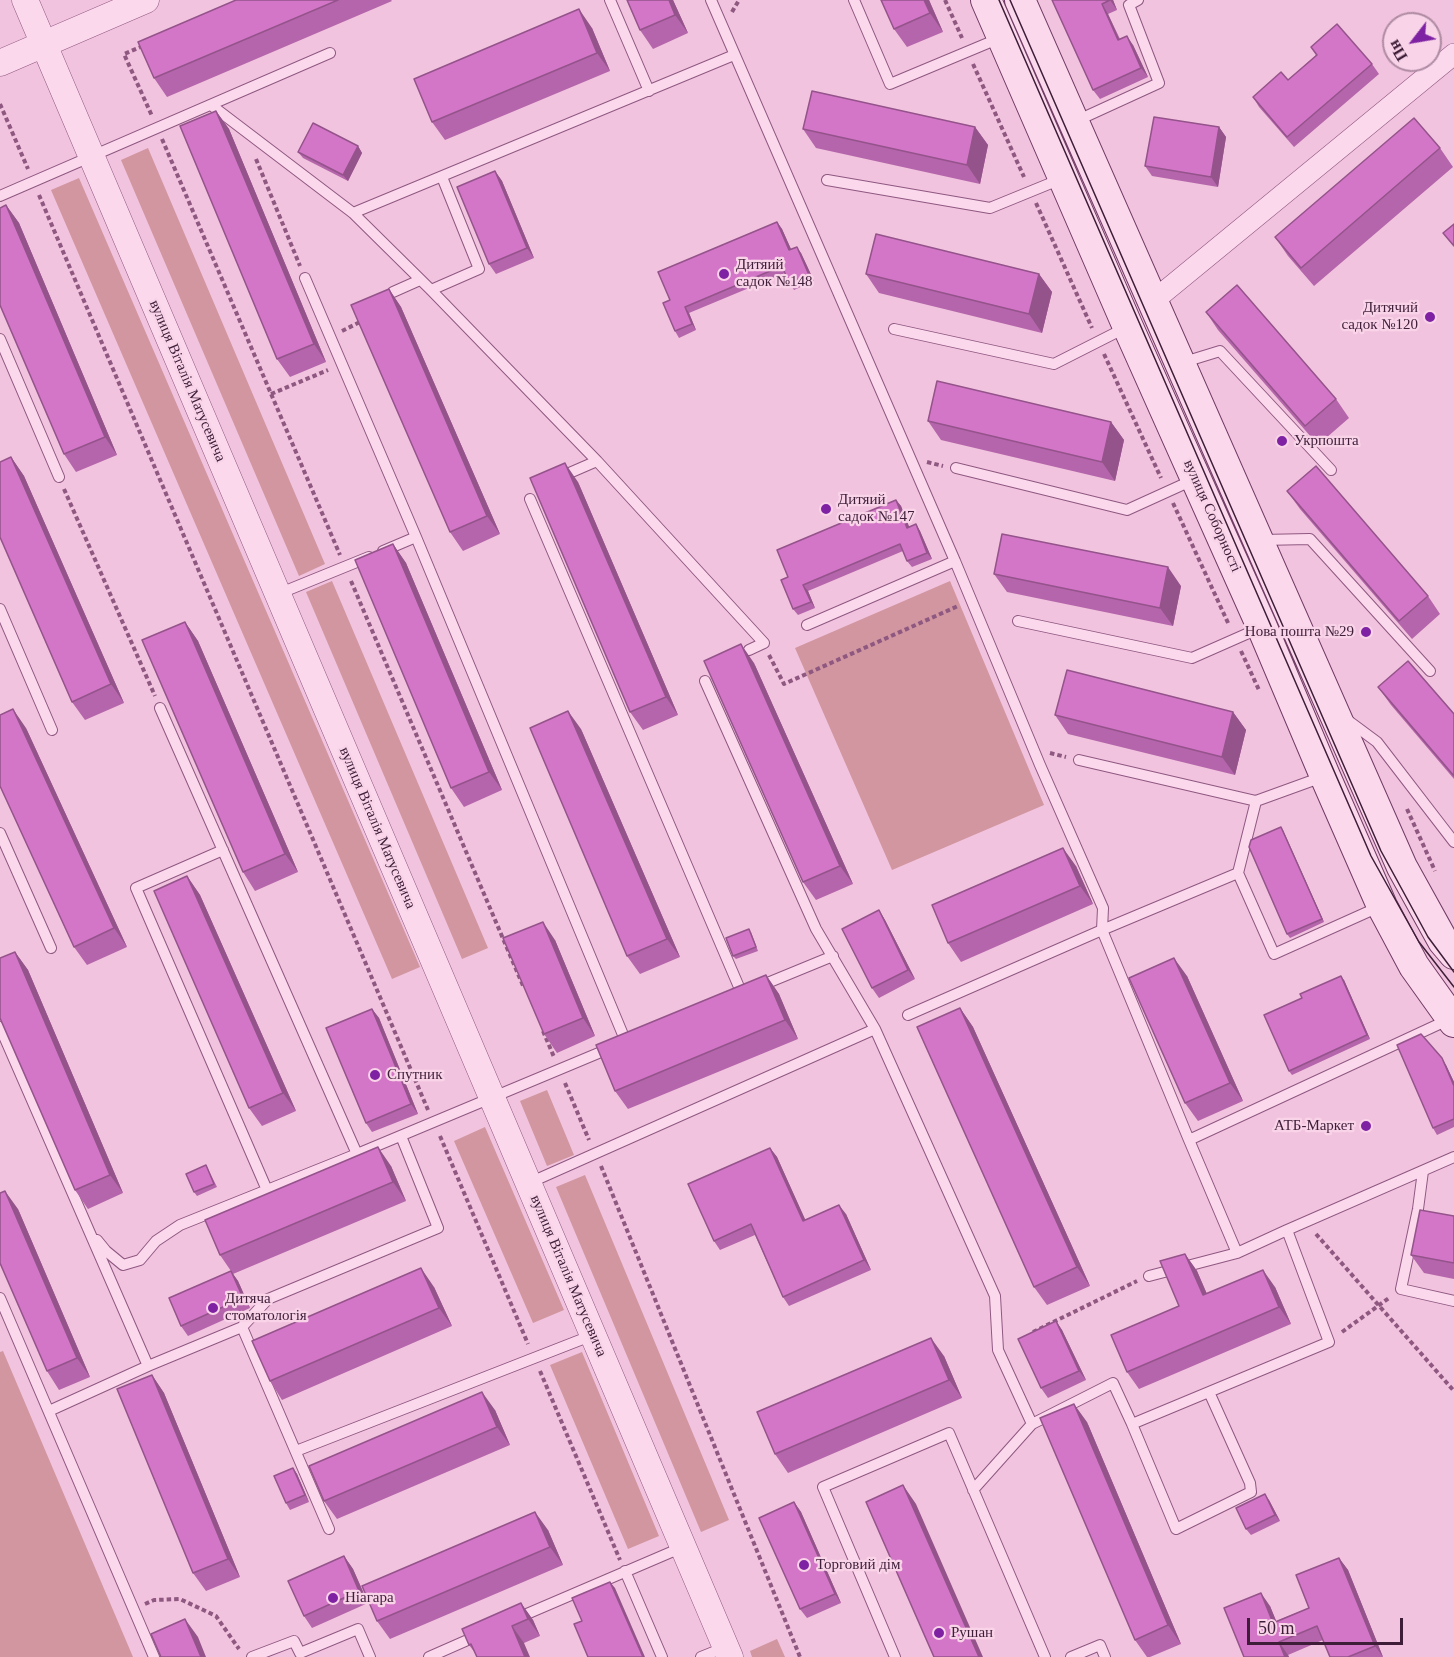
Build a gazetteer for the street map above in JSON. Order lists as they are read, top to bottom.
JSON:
{
  "streets": {
    "main road": ["вулиця Соборності"],
    "street": ["вулиця Віталія Матусевича"]
  },
  "places": [
    "Дитяий садок №148",
    "Дитячий садок №120",
    "Укрпошта",
    "Дитяий садок №147",
    "Нова пошта №29",
    "Спутник",
    "АТБ-Маркет",
    "Дитяча стоматологія",
    "Торговий дім",
    "Ніагара",
    "Рушан"
  ],
  "scale_bar": "50 m",
  "north": "bottom left"
}
